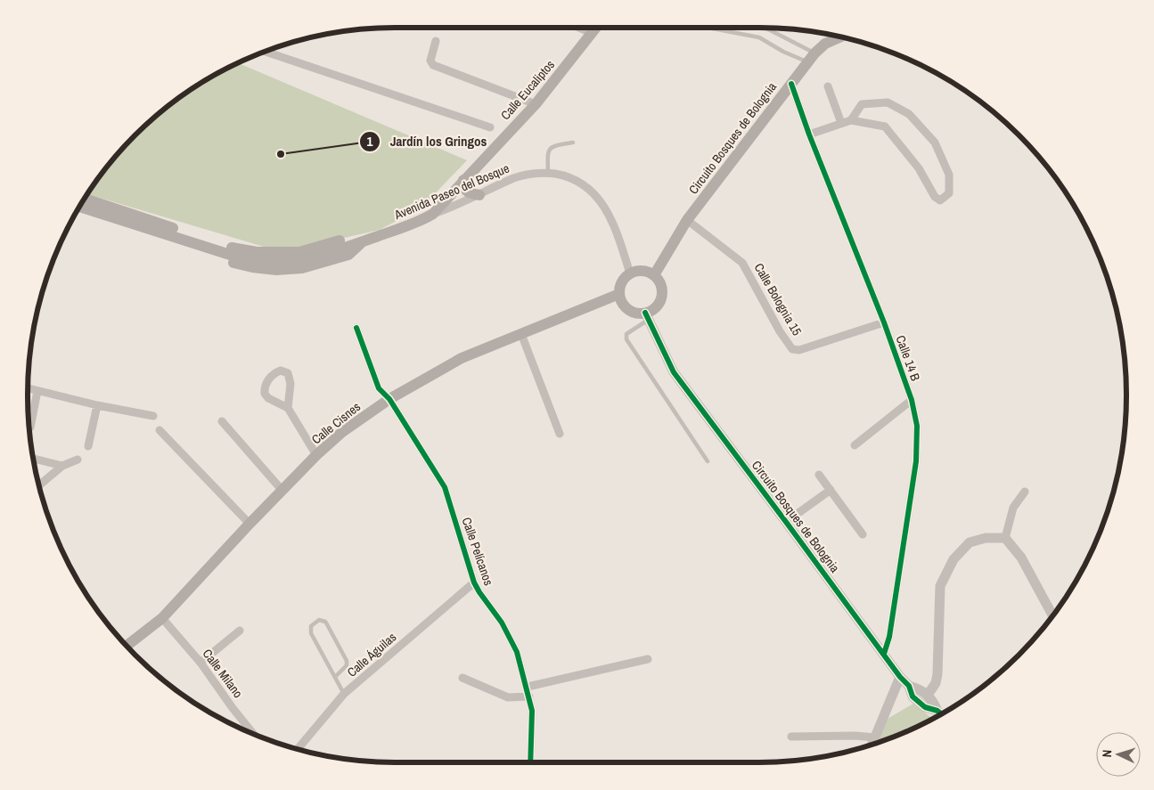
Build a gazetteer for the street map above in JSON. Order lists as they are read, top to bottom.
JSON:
{
  "streets": {
    "main road": [
      "Calle Eucaliptos",
      "Circuito Bosques de Bolognia",
      "Avenida Paseo del Bosque",
      "Calle Cisnes"
    ],
    "street": [
      "Calle Bolognia 15",
      "Calle 14 B",
      "Calle Pelícanos",
      "Calle Águilas",
      "Calle Milano"
    ]
  },
  "crossings": [
    ["Calle Eucaliptos", "Avenida Paseo del Bosque"],
    ["Circuito Bosques de Bolognia", "Avenida Paseo del Bosque"],
    ["Circuito Bosques de Bolognia", "Calle Bolognia 15"],
    ["Circuito Bosques de Bolognia", "Calle 14 B"],
    ["Circuito Bosques de Bolognia", "Calle Cisnes"],
    ["Avenida Paseo del Bosque", "Calle Cisnes"],
    ["Calle Bolognia 15", "Calle 14 B"],
    ["Calle Cisnes", "Calle Pelícanos"],
    ["Calle Cisnes", "Calle Milano"],
    ["Calle Pelícanos", "Calle Águilas"]
  ],
  "places": ["Jardín los Gringos"],
  "north": "left"
}
